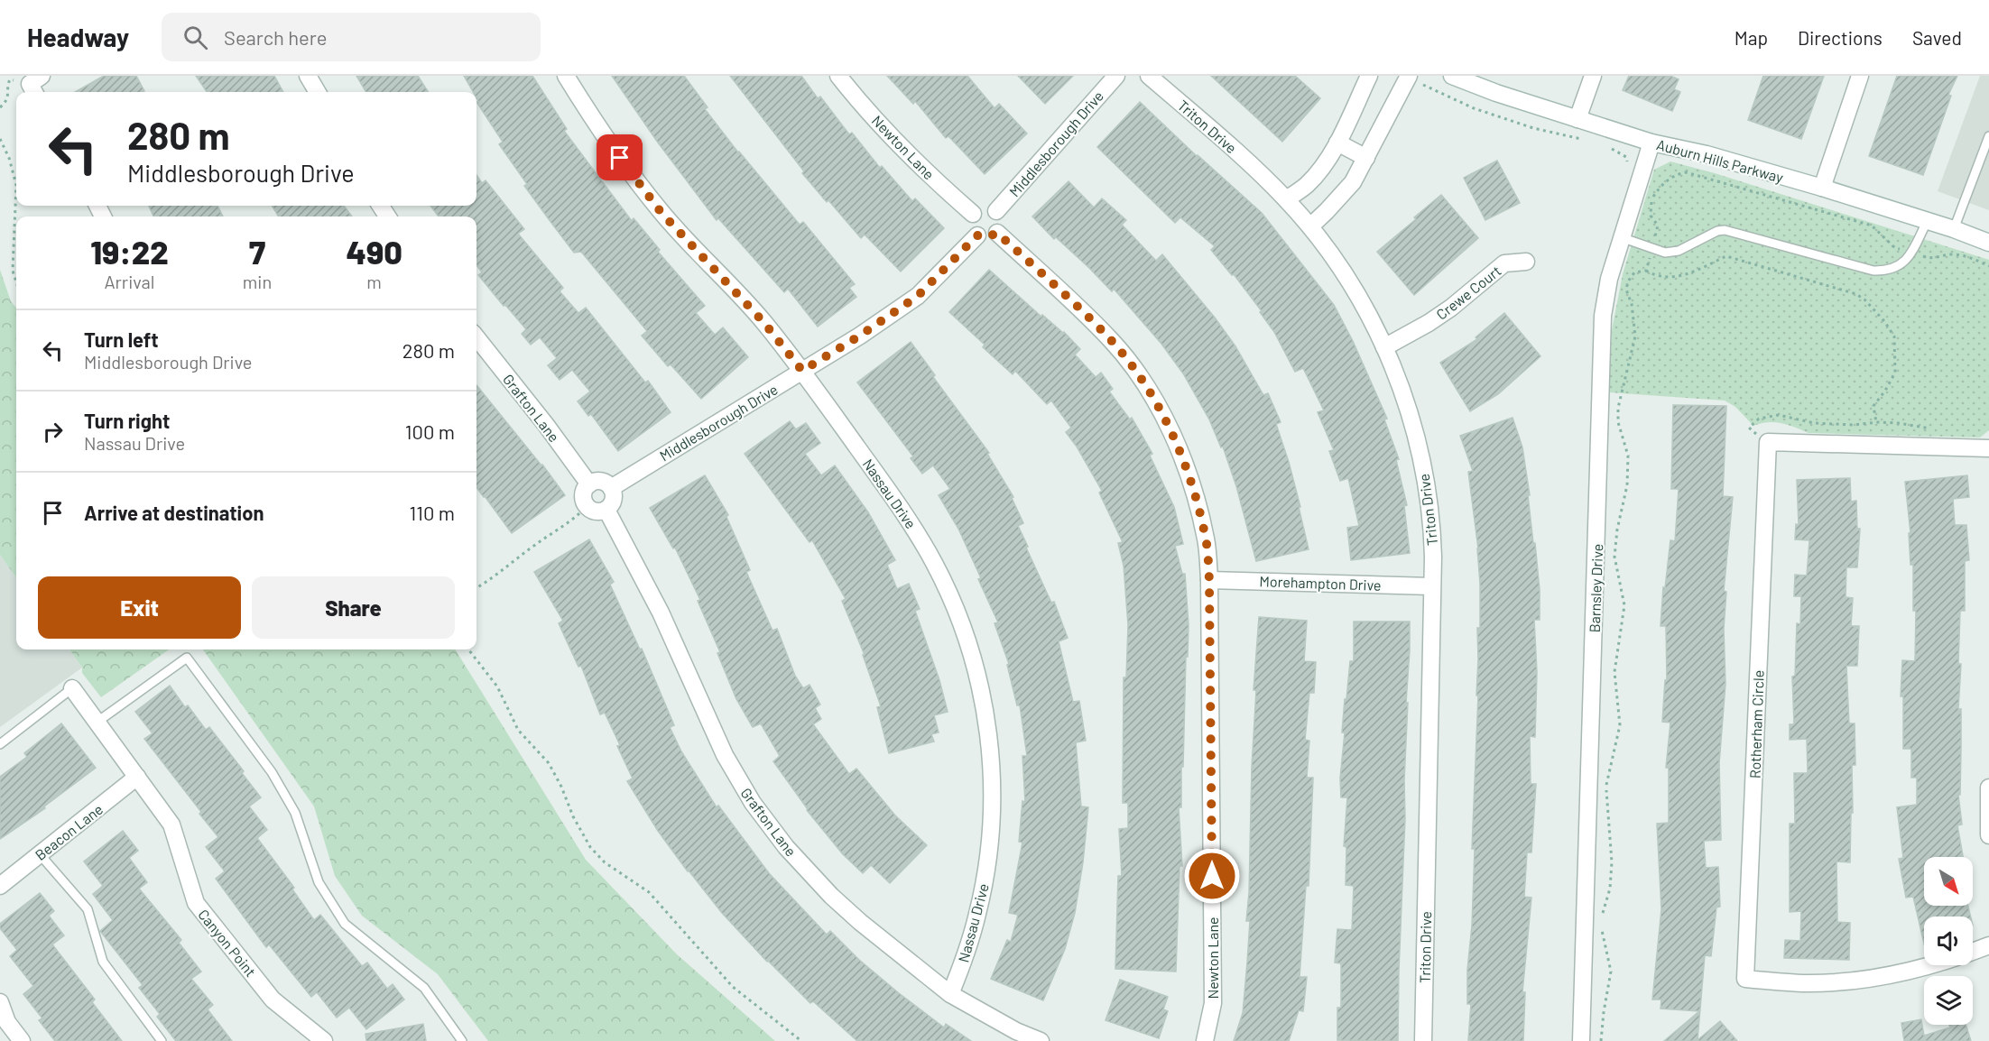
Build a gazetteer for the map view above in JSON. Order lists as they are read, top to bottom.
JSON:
{
  "streets": {
    "street": [
      "Triton Drive",
      "Middlesborough Drive",
      "Newton Lane",
      "Auburn Hills Parkway",
      "Crewe Court",
      "Grafton Lane",
      "Nassau Drive",
      "Morehampton Drive",
      "Barnsley Drive",
      "Rotherham Circle",
      "Beacon Lane",
      "Canyon Point"
    ]
  },
  "crossings": [
    ["Triton Drive", "Crewe Court"],
    ["Triton Drive", "Morehampton Drive"],
    ["Middlesborough Drive", "Newton Lane"],
    ["Middlesborough Drive", "Grafton Lane"],
    ["Middlesborough Drive", "Nassau Drive"],
    ["Newton Lane", "Morehampton Drive"],
    ["Auburn Hills Parkway", "Barnsley Drive"],
    ["Grafton Lane", "Nassau Drive"],
    ["Beacon Lane", "Canyon Point"]
  ],
  "north": "bottom right",
  "page": {
    "header": "Headway",
    "search": "Search here",
    "nav": ["Map", "Directions", "Saved"],
    "turn": ["280 m", "Middlesborough Drive"],
    "eta": [
      "19:22",
      "Arrival",
      "7",
      "min",
      "490",
      "m"
    ],
    "list": [
      {
        "name": "Turn left",
        "note": "Middlesborough Drive",
        "value": "280 m"
      },
      {
        "name": "Turn right",
        "note": "Nassau Drive",
        "value": "100 m"
      },
      {
        "name": "Arrive at destination",
        "value": "110 m"
      }
    ],
    "buttons": ["Exit", "Share"]
  }
}
